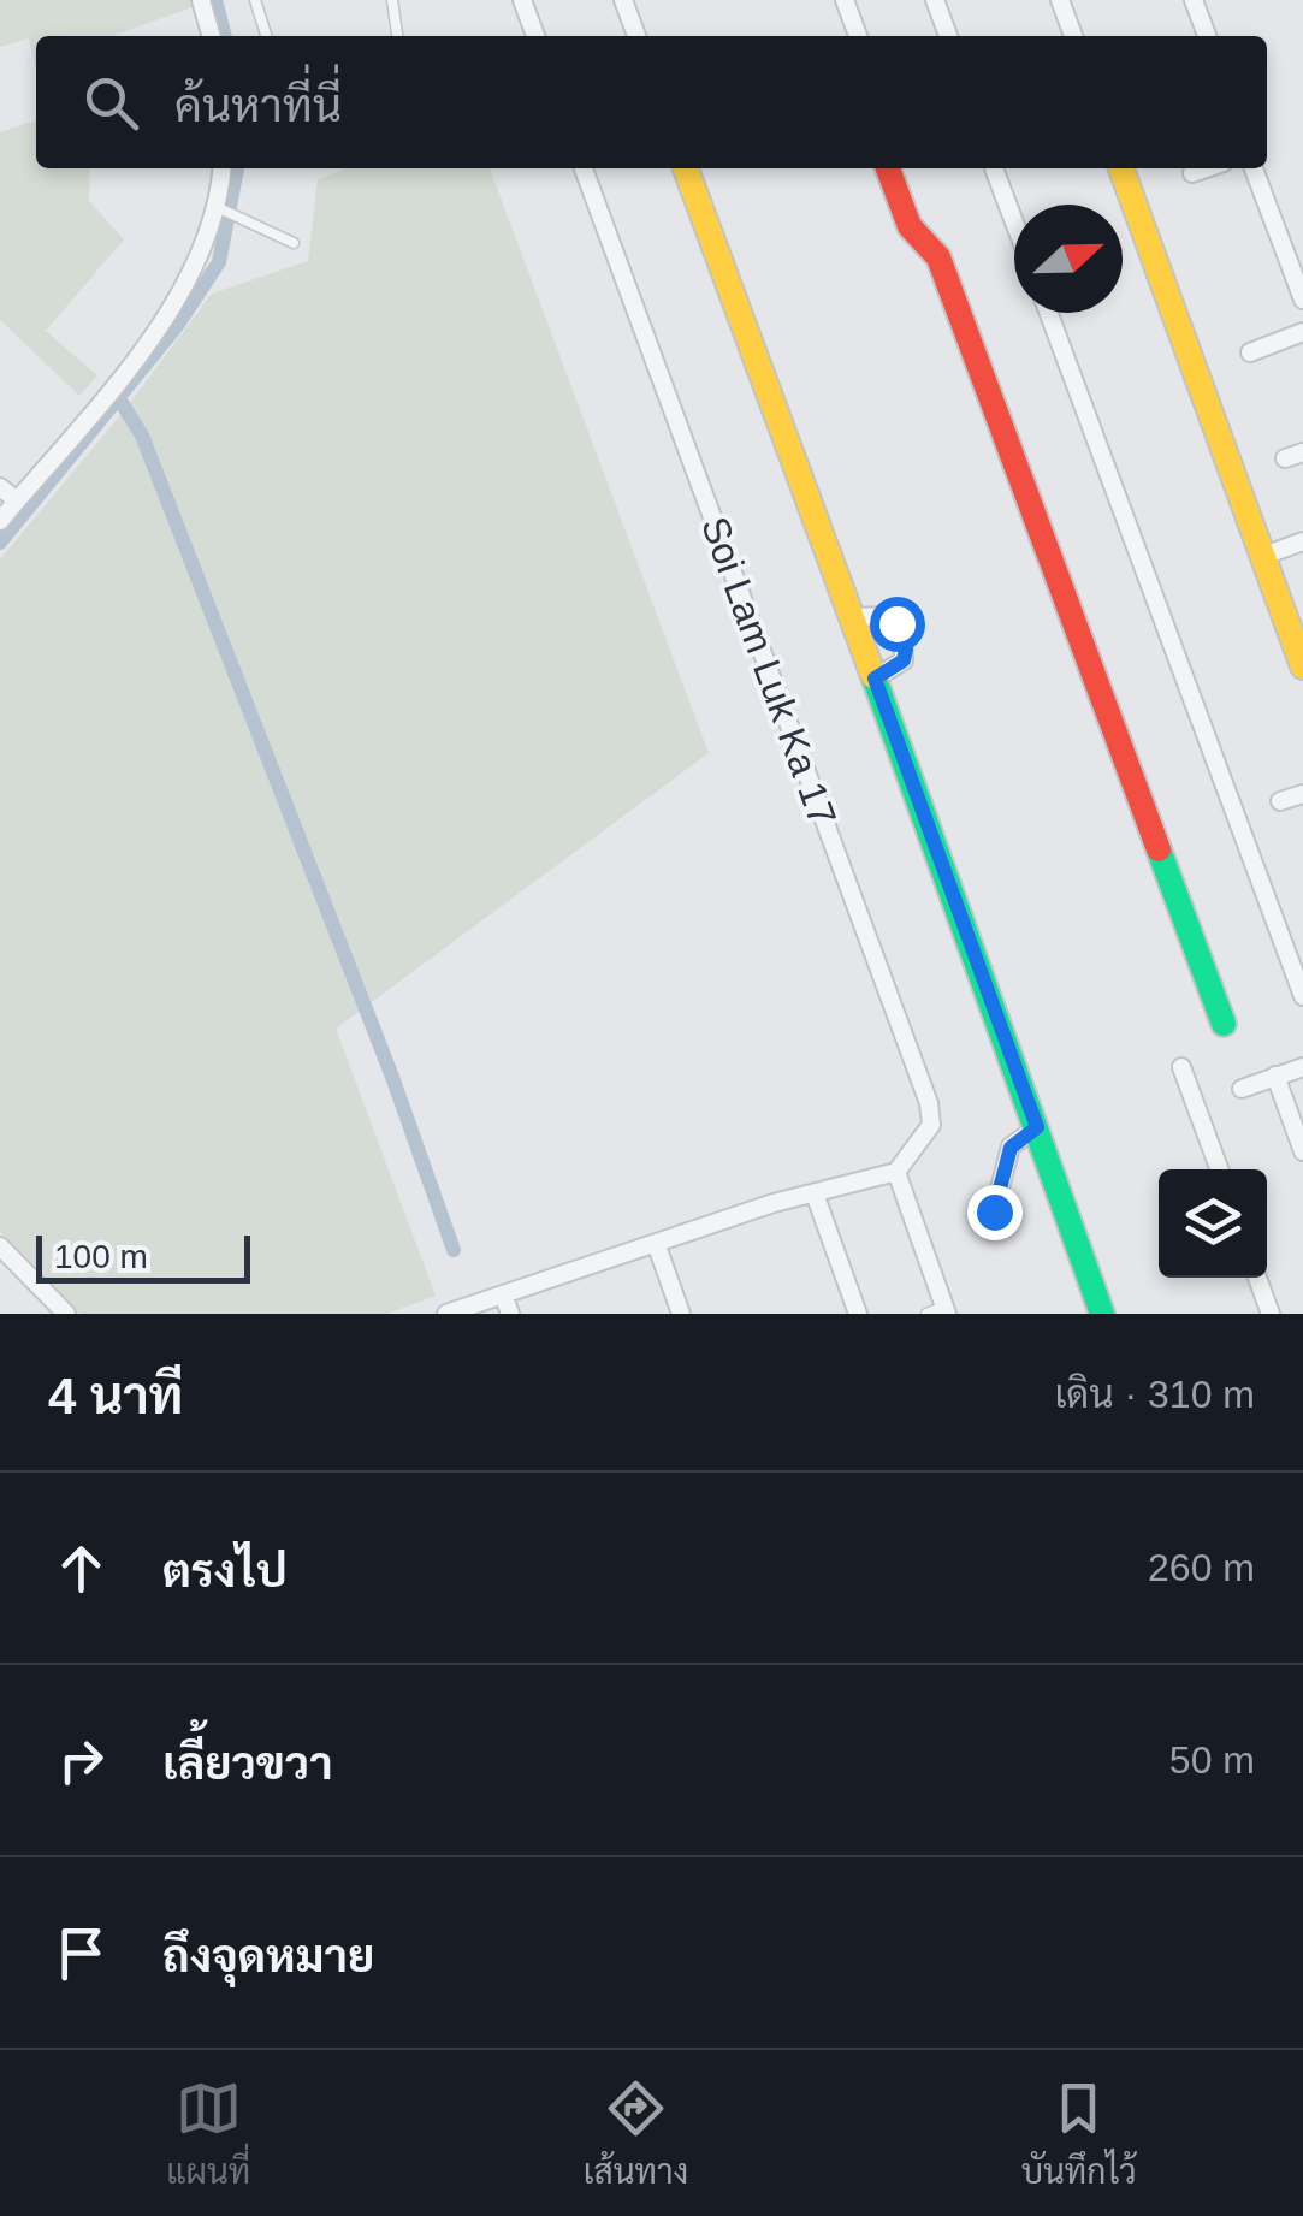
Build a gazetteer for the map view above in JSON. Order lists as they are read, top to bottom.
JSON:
{
  "streets": {
    "street": ["Soi Lam Luk Ka 17"]
  },
  "scale_bar": "100 m",
  "north": "right",
  "page": {
    "search": "ค้นหาที่นี่",
    "scale": "100 m",
    "heading": ["4 นาที", "เดิน · 310 m"],
    "list": [
      ["ตรงไป", "260 m"],
      ["เลี้ยวขวา", "50 m"],
      "ถึงจุดหมาย"
    ],
    "nav": ["แผนที่", "เส้นทาง", "บันทึกไว้"]
  }
}
